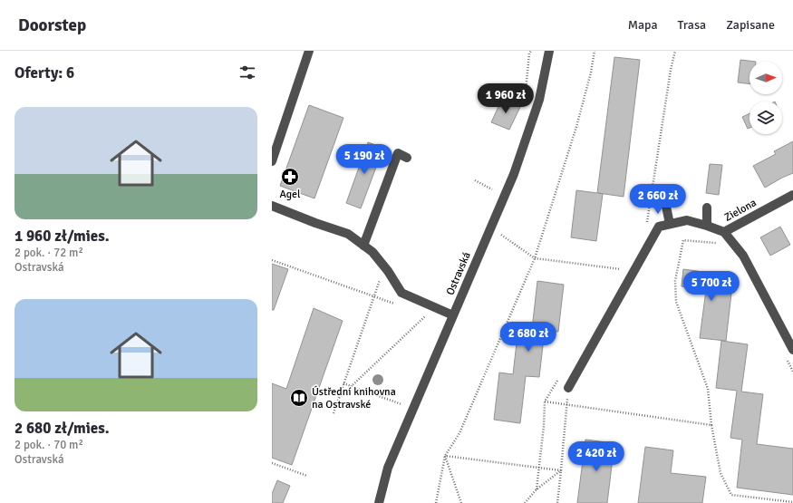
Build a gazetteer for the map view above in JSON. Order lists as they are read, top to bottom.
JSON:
{
  "streets": {
    "street": ["Zielona", "Ostravská"]
  },
  "places": {
    "pharmacy": ["Agel"],
    "library": ["Ústřední knihovna na Ostravské"]
  },
  "north": "right",
  "page": {
    "header": "Doorstep",
    "nav": ["Mapa", "Trasa", "Zapisane"],
    "heading": "Oferty: 6",
    "price": [
      "1 960 zł",
      "5 190 zł",
      "2 660 zł",
      "5 700 zł",
      "2 680 zł",
      "2 420 zł"
    ],
    "list": [
      {
        "name": "1 960 zł/mies.",
        "note": "2 pok. · 72 m² · Ostravská"
      },
      {
        "name": "2 680 zł/mies.",
        "note": "2 pok. · 70 m² · Ostravská"
      }
    ]
  }
}
